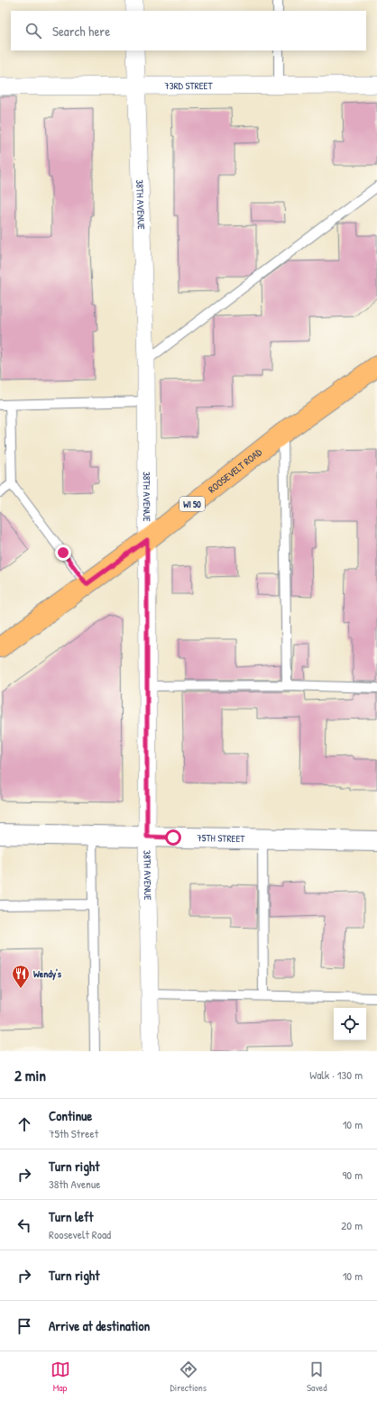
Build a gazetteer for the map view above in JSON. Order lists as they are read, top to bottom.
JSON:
{
  "streets": {
    "main road": ["ROOSEVELT ROAD", "WI 50"],
    "street": ["73RD STREET", "38TH AVENUE", "75TH STREET"]
  },
  "crossings": [
    ["73RD STREET", "38TH AVENUE"],
    ["38TH AVENUE", "ROOSEVELT ROAD"],
    ["38TH AVENUE", "75TH STREET"]
  ],
  "places": {
    "restaurant": ["Wendy's"]
  },
  "page": {
    "search": "Search here",
    "heading": ["2 min", "Walk · 130 m"],
    "list": [
      ["Continue", "75th Street", "10 m"],
      ["Turn right", "38th Avenue", "90 m"],
      ["Turn left", "Roosevelt Road", "20 m"],
      ["Turn right", "10 m"],
      "Arrive at destination"
    ],
    "nav": ["Map", "Directions", "Saved"]
  }
}
